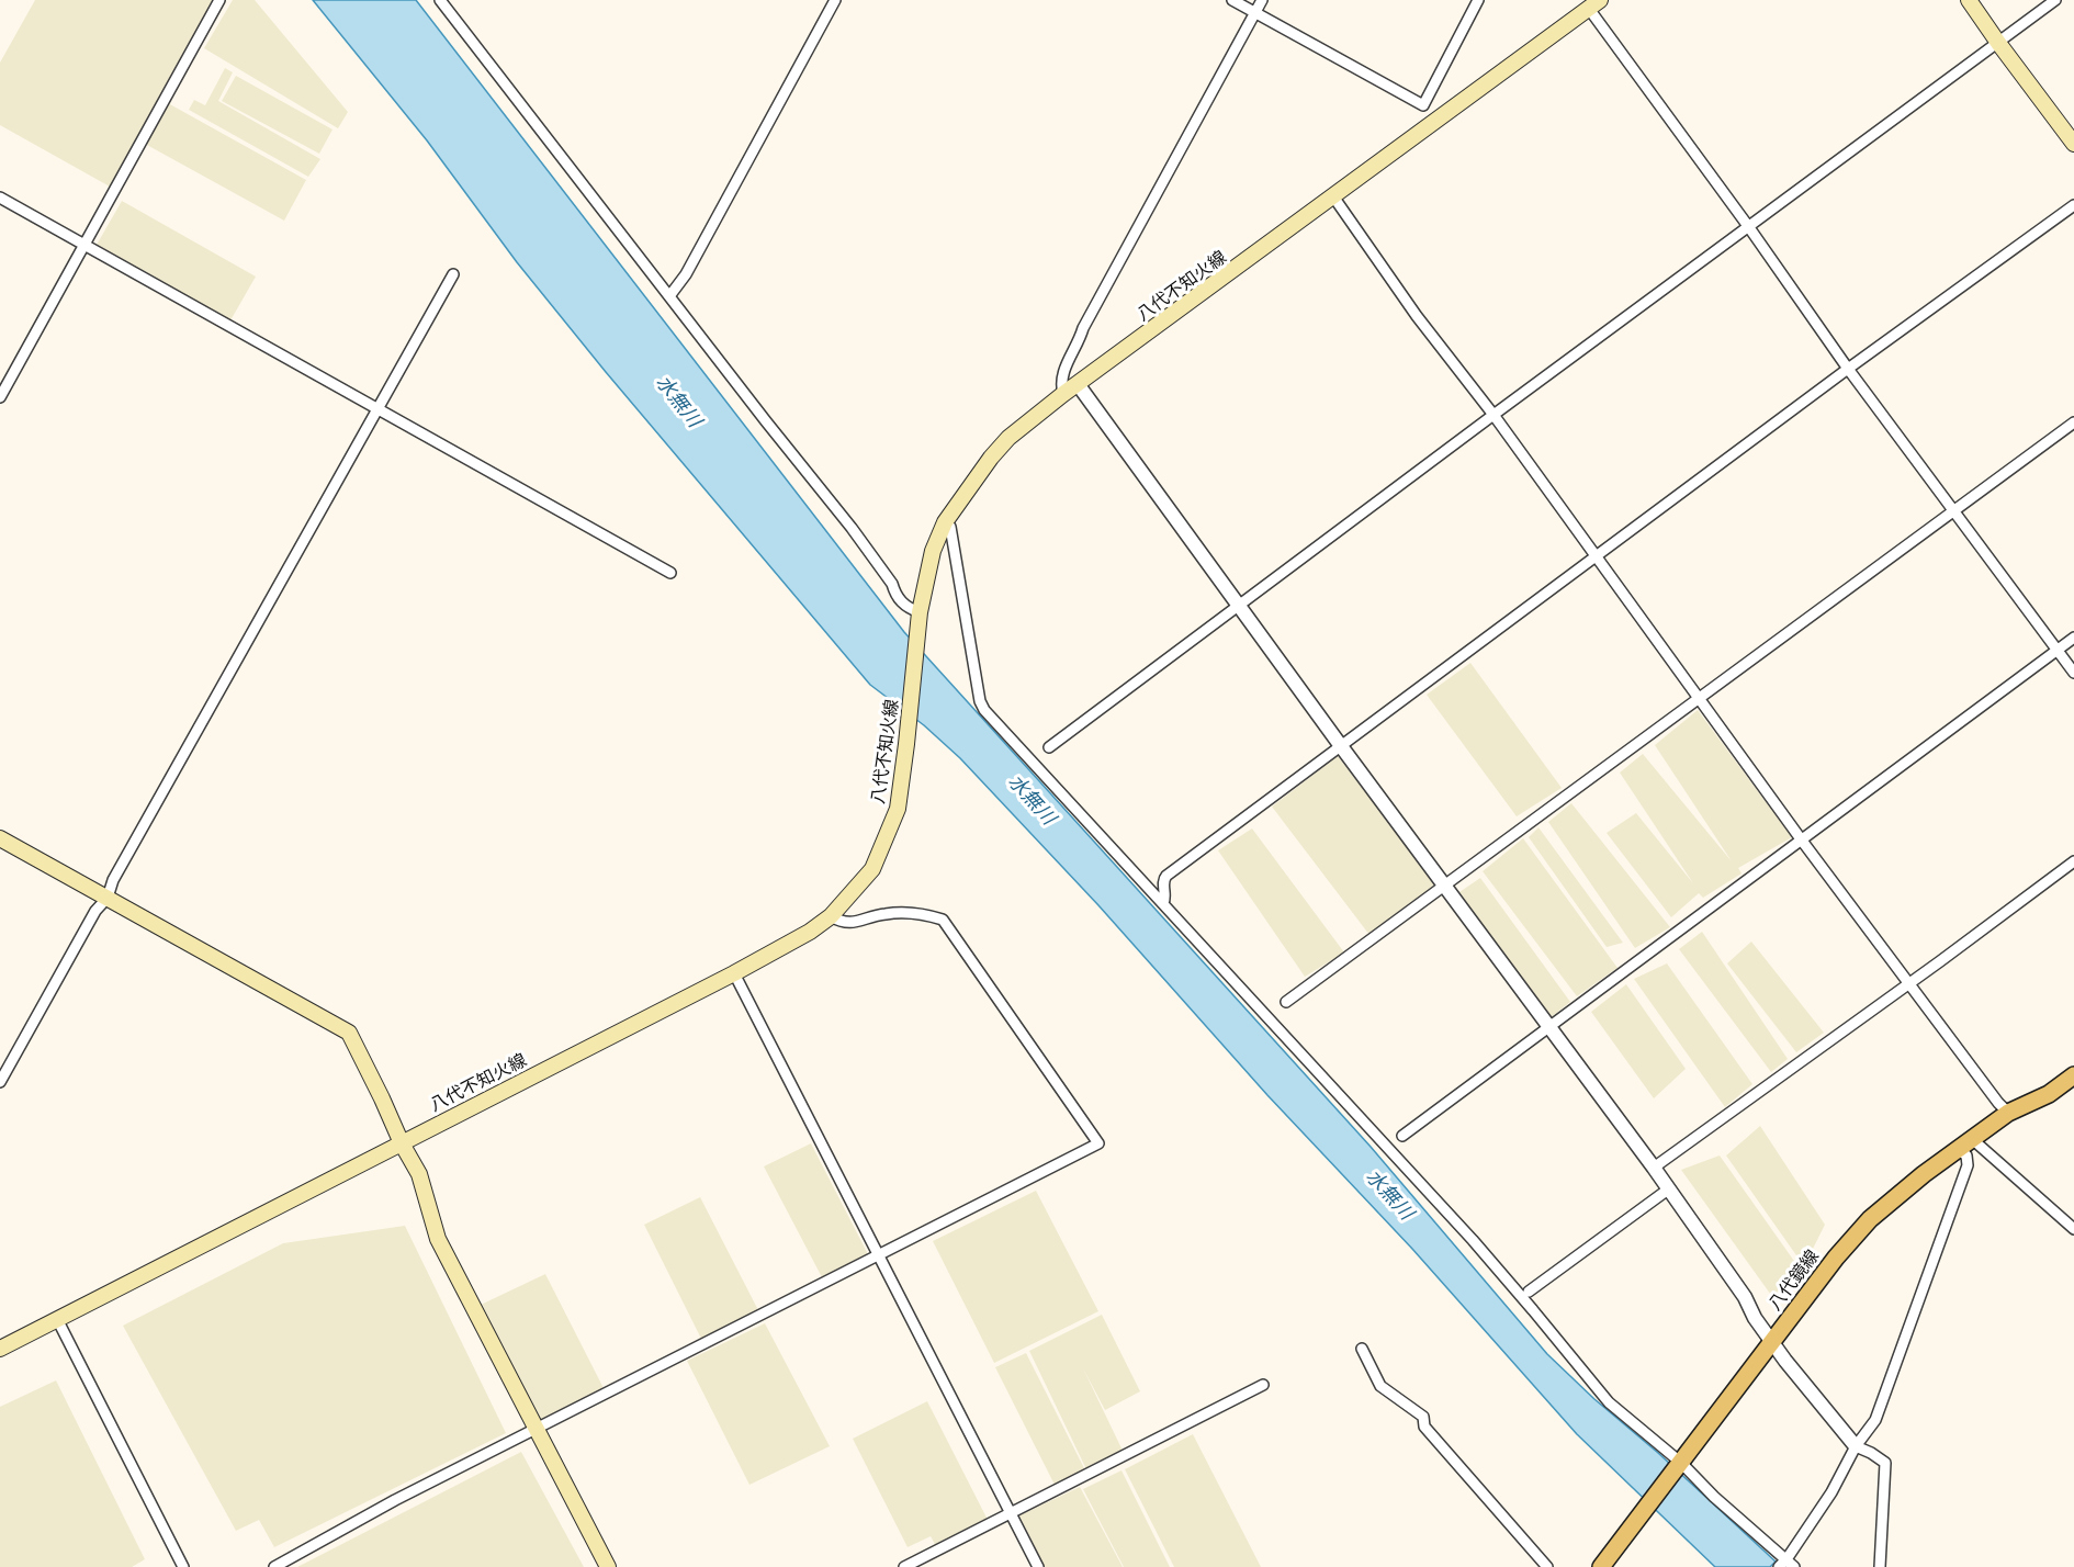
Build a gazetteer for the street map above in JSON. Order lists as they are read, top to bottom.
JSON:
{
  "streets": {
    "main road": ["八代不知火線", "八代鏡線"]
  },
  "water": ["水無川"]
}
